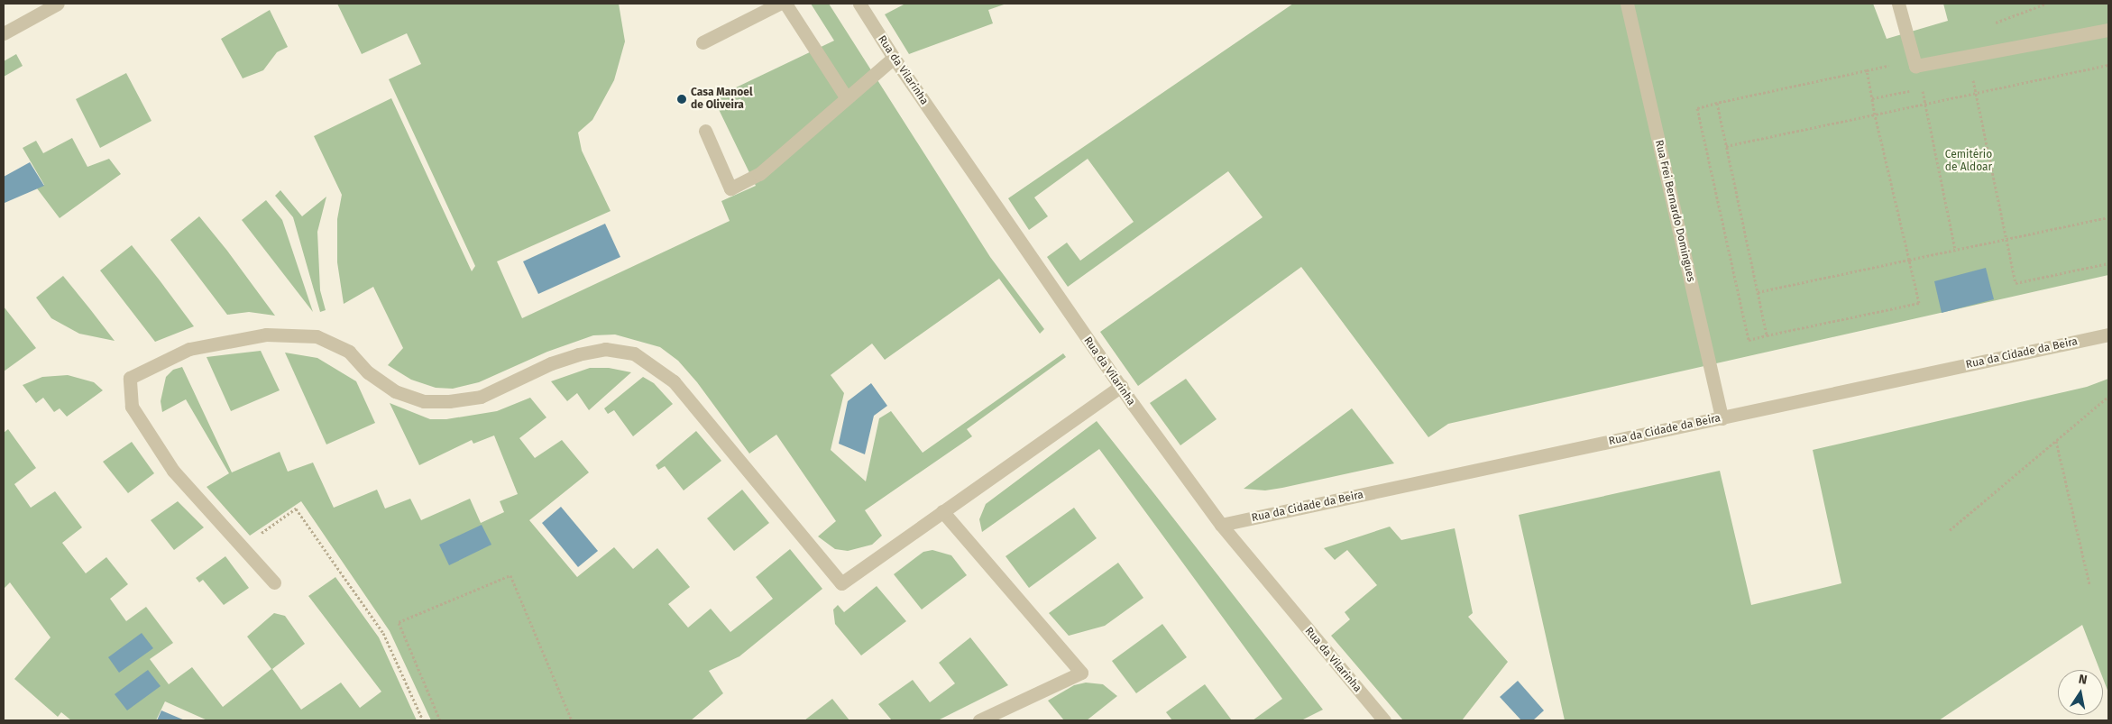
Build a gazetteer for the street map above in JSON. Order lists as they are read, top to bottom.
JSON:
{
  "streets": {
    "street": ["Rua da Vilarinha", "Rua Frei Bernardo Domingues", "Rua da Cidade da Beira"]
  },
  "crossings": [
    ["Rua da Vilarinha", "Rua da Cidade da Beira"],
    ["Rua Frei Bernardo Domingues", "Rua da Cidade da Beira"]
  ],
  "parks": ["Cemitério de Aldoar"],
  "places": ["Casa Manoel de Oliveira"],
  "north": "top"
}
